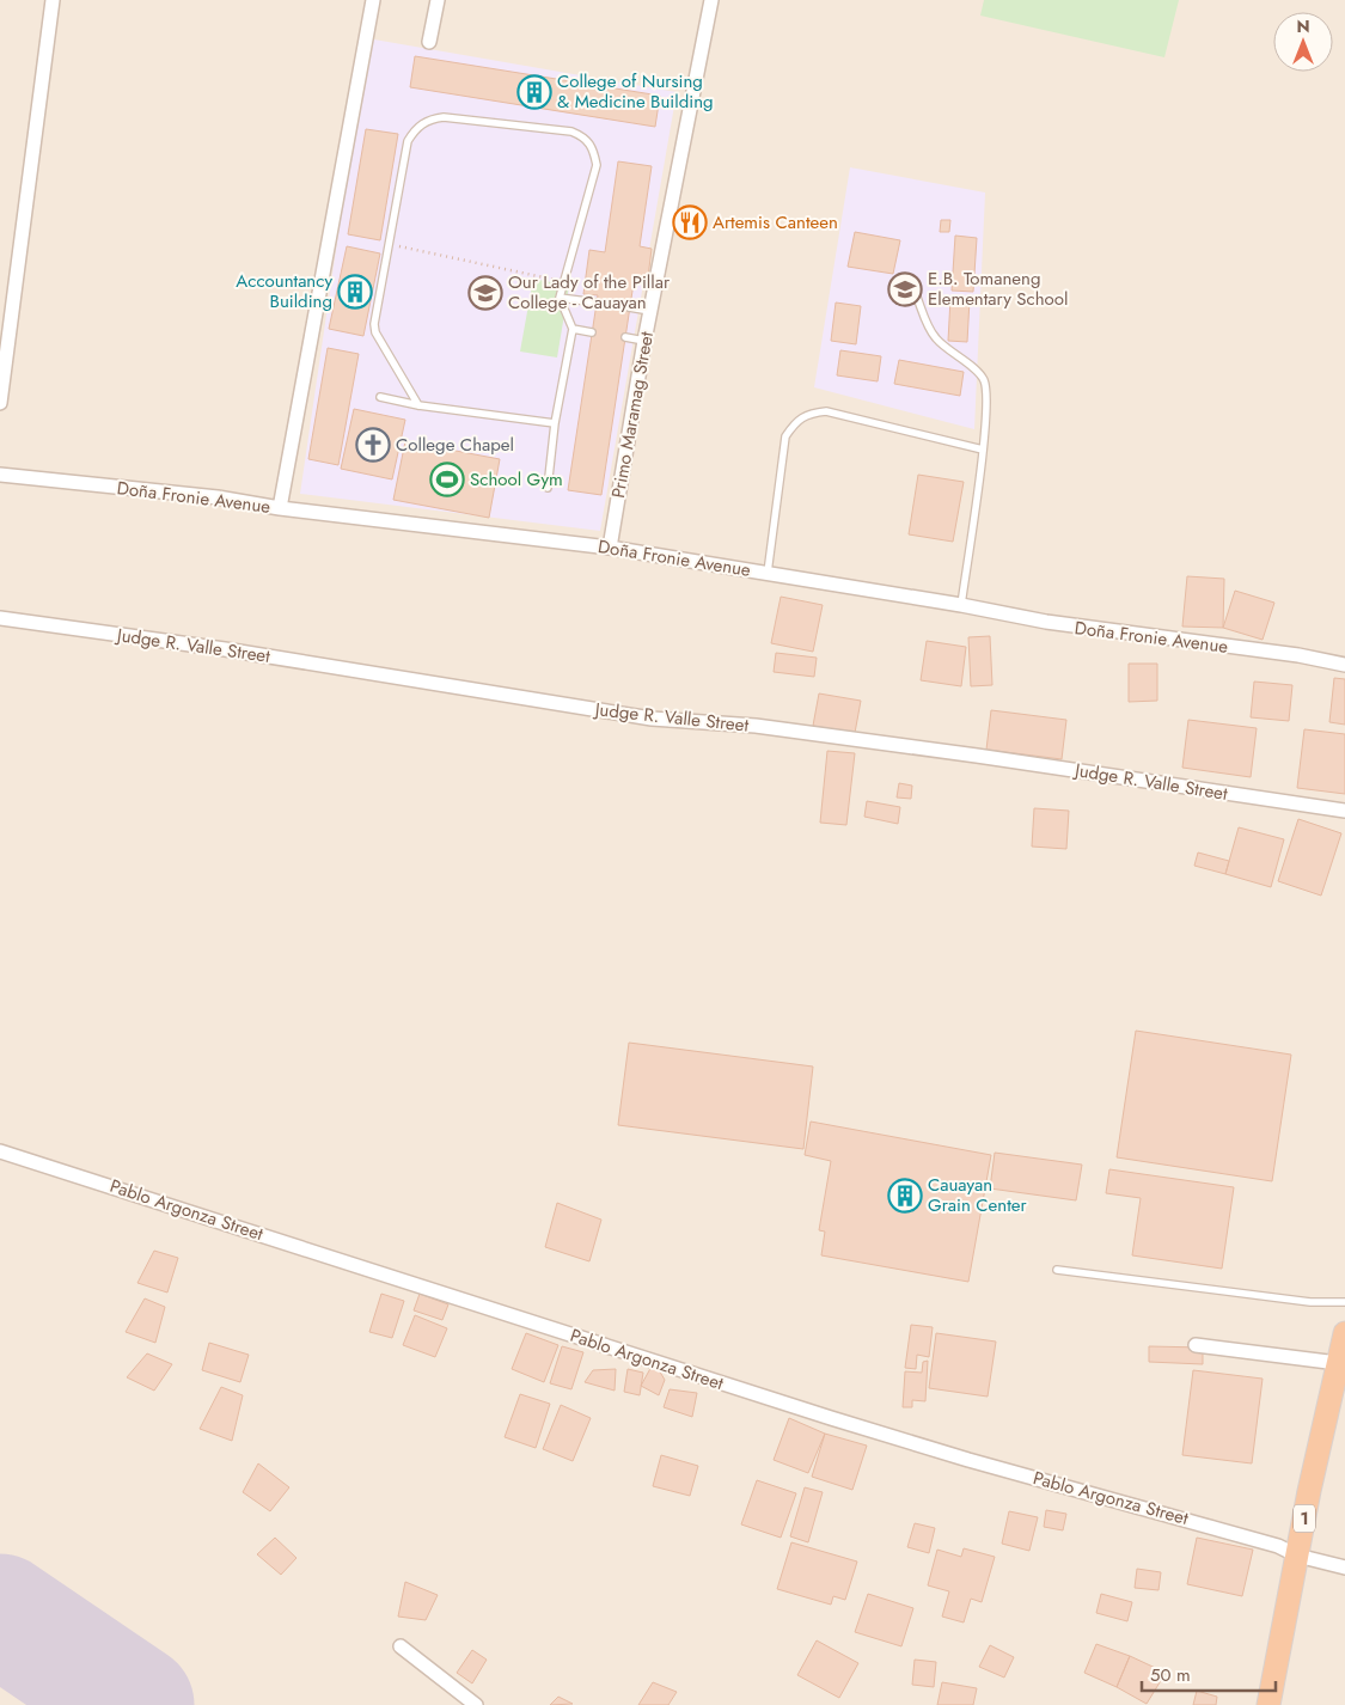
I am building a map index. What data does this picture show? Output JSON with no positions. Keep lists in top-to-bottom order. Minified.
{"streets":{"highway":["1"],"street":["Primo Maramag Street","Doña Fronie Avenue","Judge R. Valle Street","Pablo Argonza Street"]},"crossings":[["Primo Maramag Street","Doña Fronie Avenue"],["Pablo Argonza Street","1"]],"places":{"building":["College of Nursing & Medicine Building","Accountancy Building","Cauayan Grain Center"],"restaurant":["Artemis Canteen"],"school or university":["E.B. Tomaneng Elementary School","Our Lady of the Pillar College - Cauayan"],"church":["College Chapel"],"sports":["School Gym"]},"scale_bar":"50 m","north":"top"}
